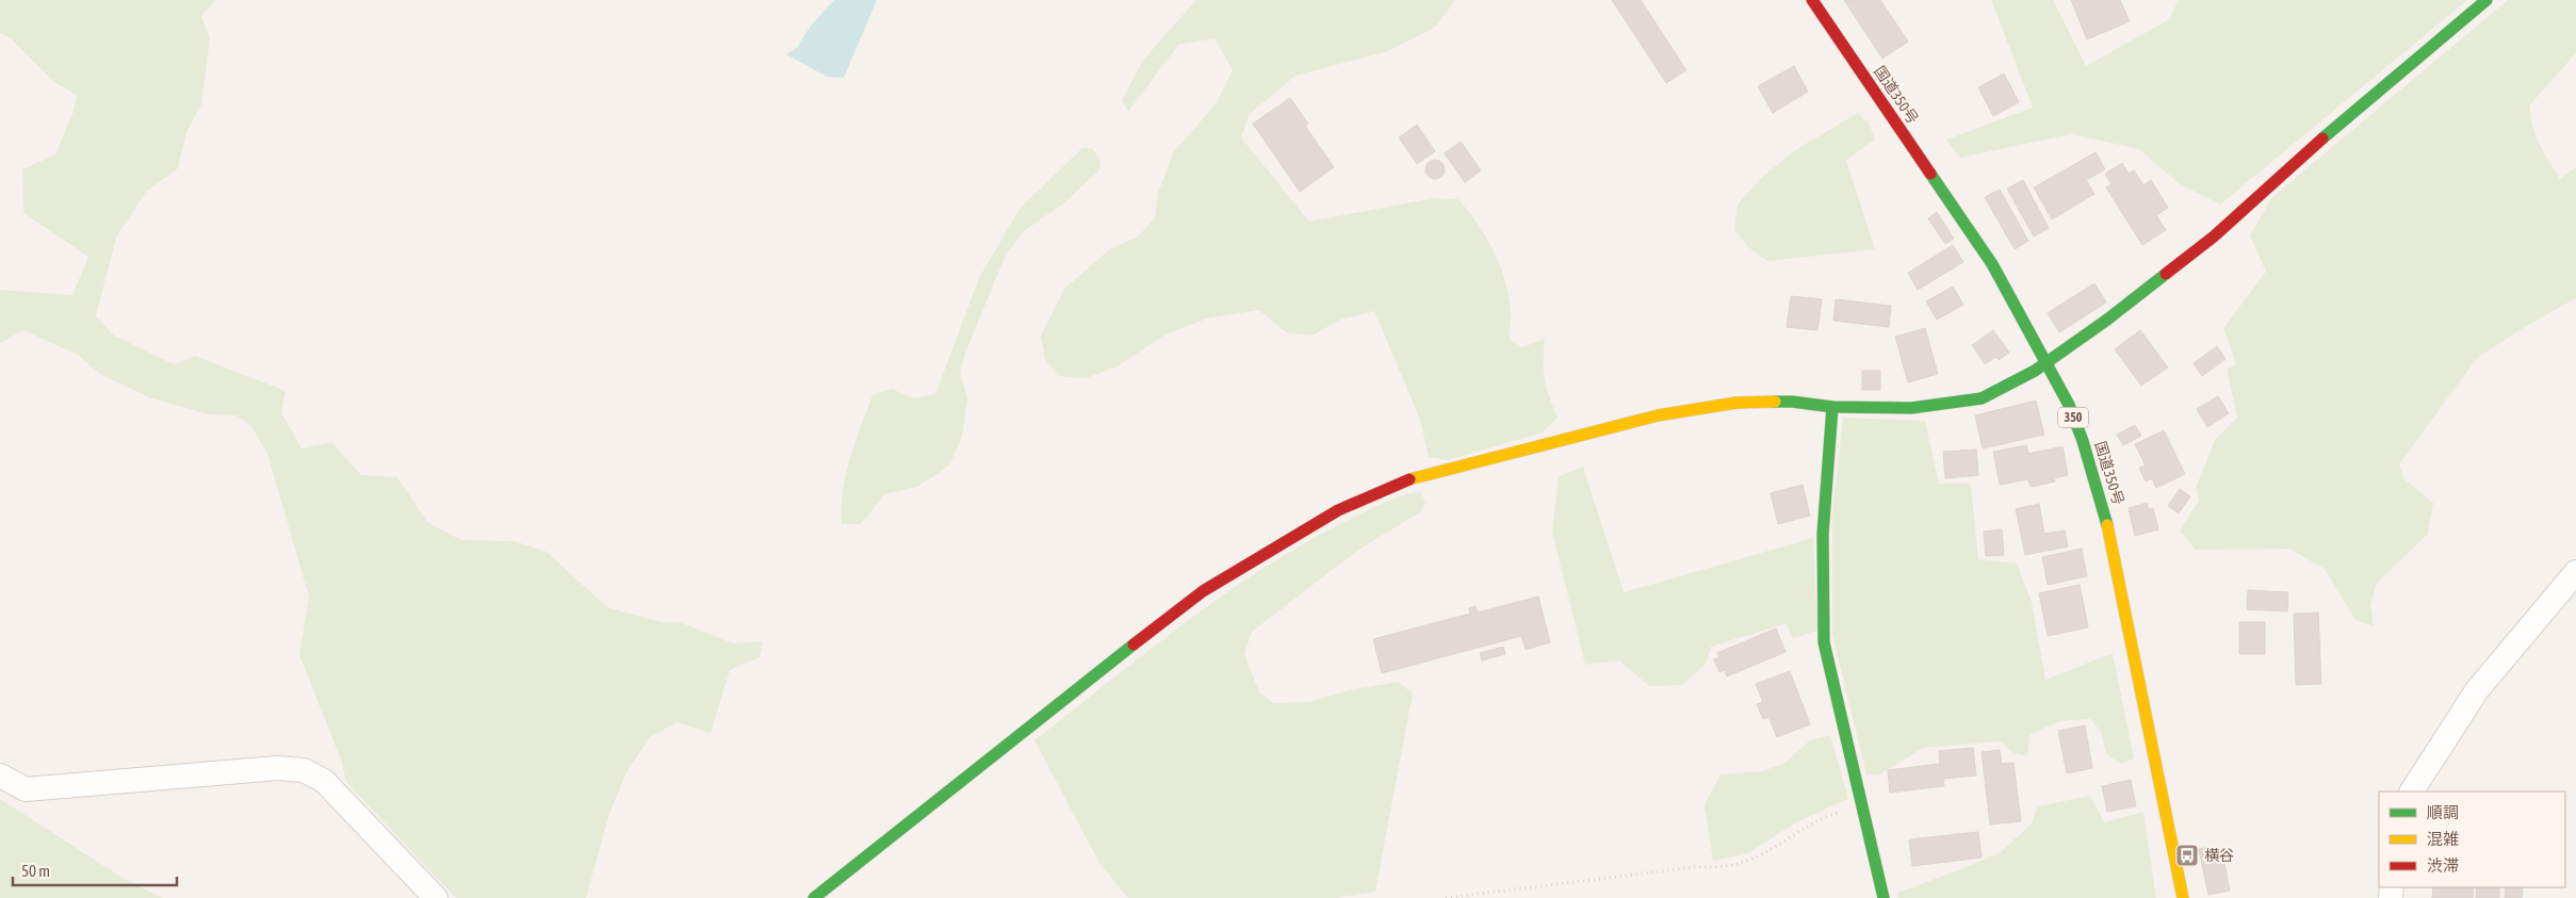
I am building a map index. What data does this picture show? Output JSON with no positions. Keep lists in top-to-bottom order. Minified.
{"streets":{"main road":["国道350号","350"]},"places":{"bus stop":["横谷"]},"legend":["順調","混雑","渋滞"],"scale_bar":"50 m"}
